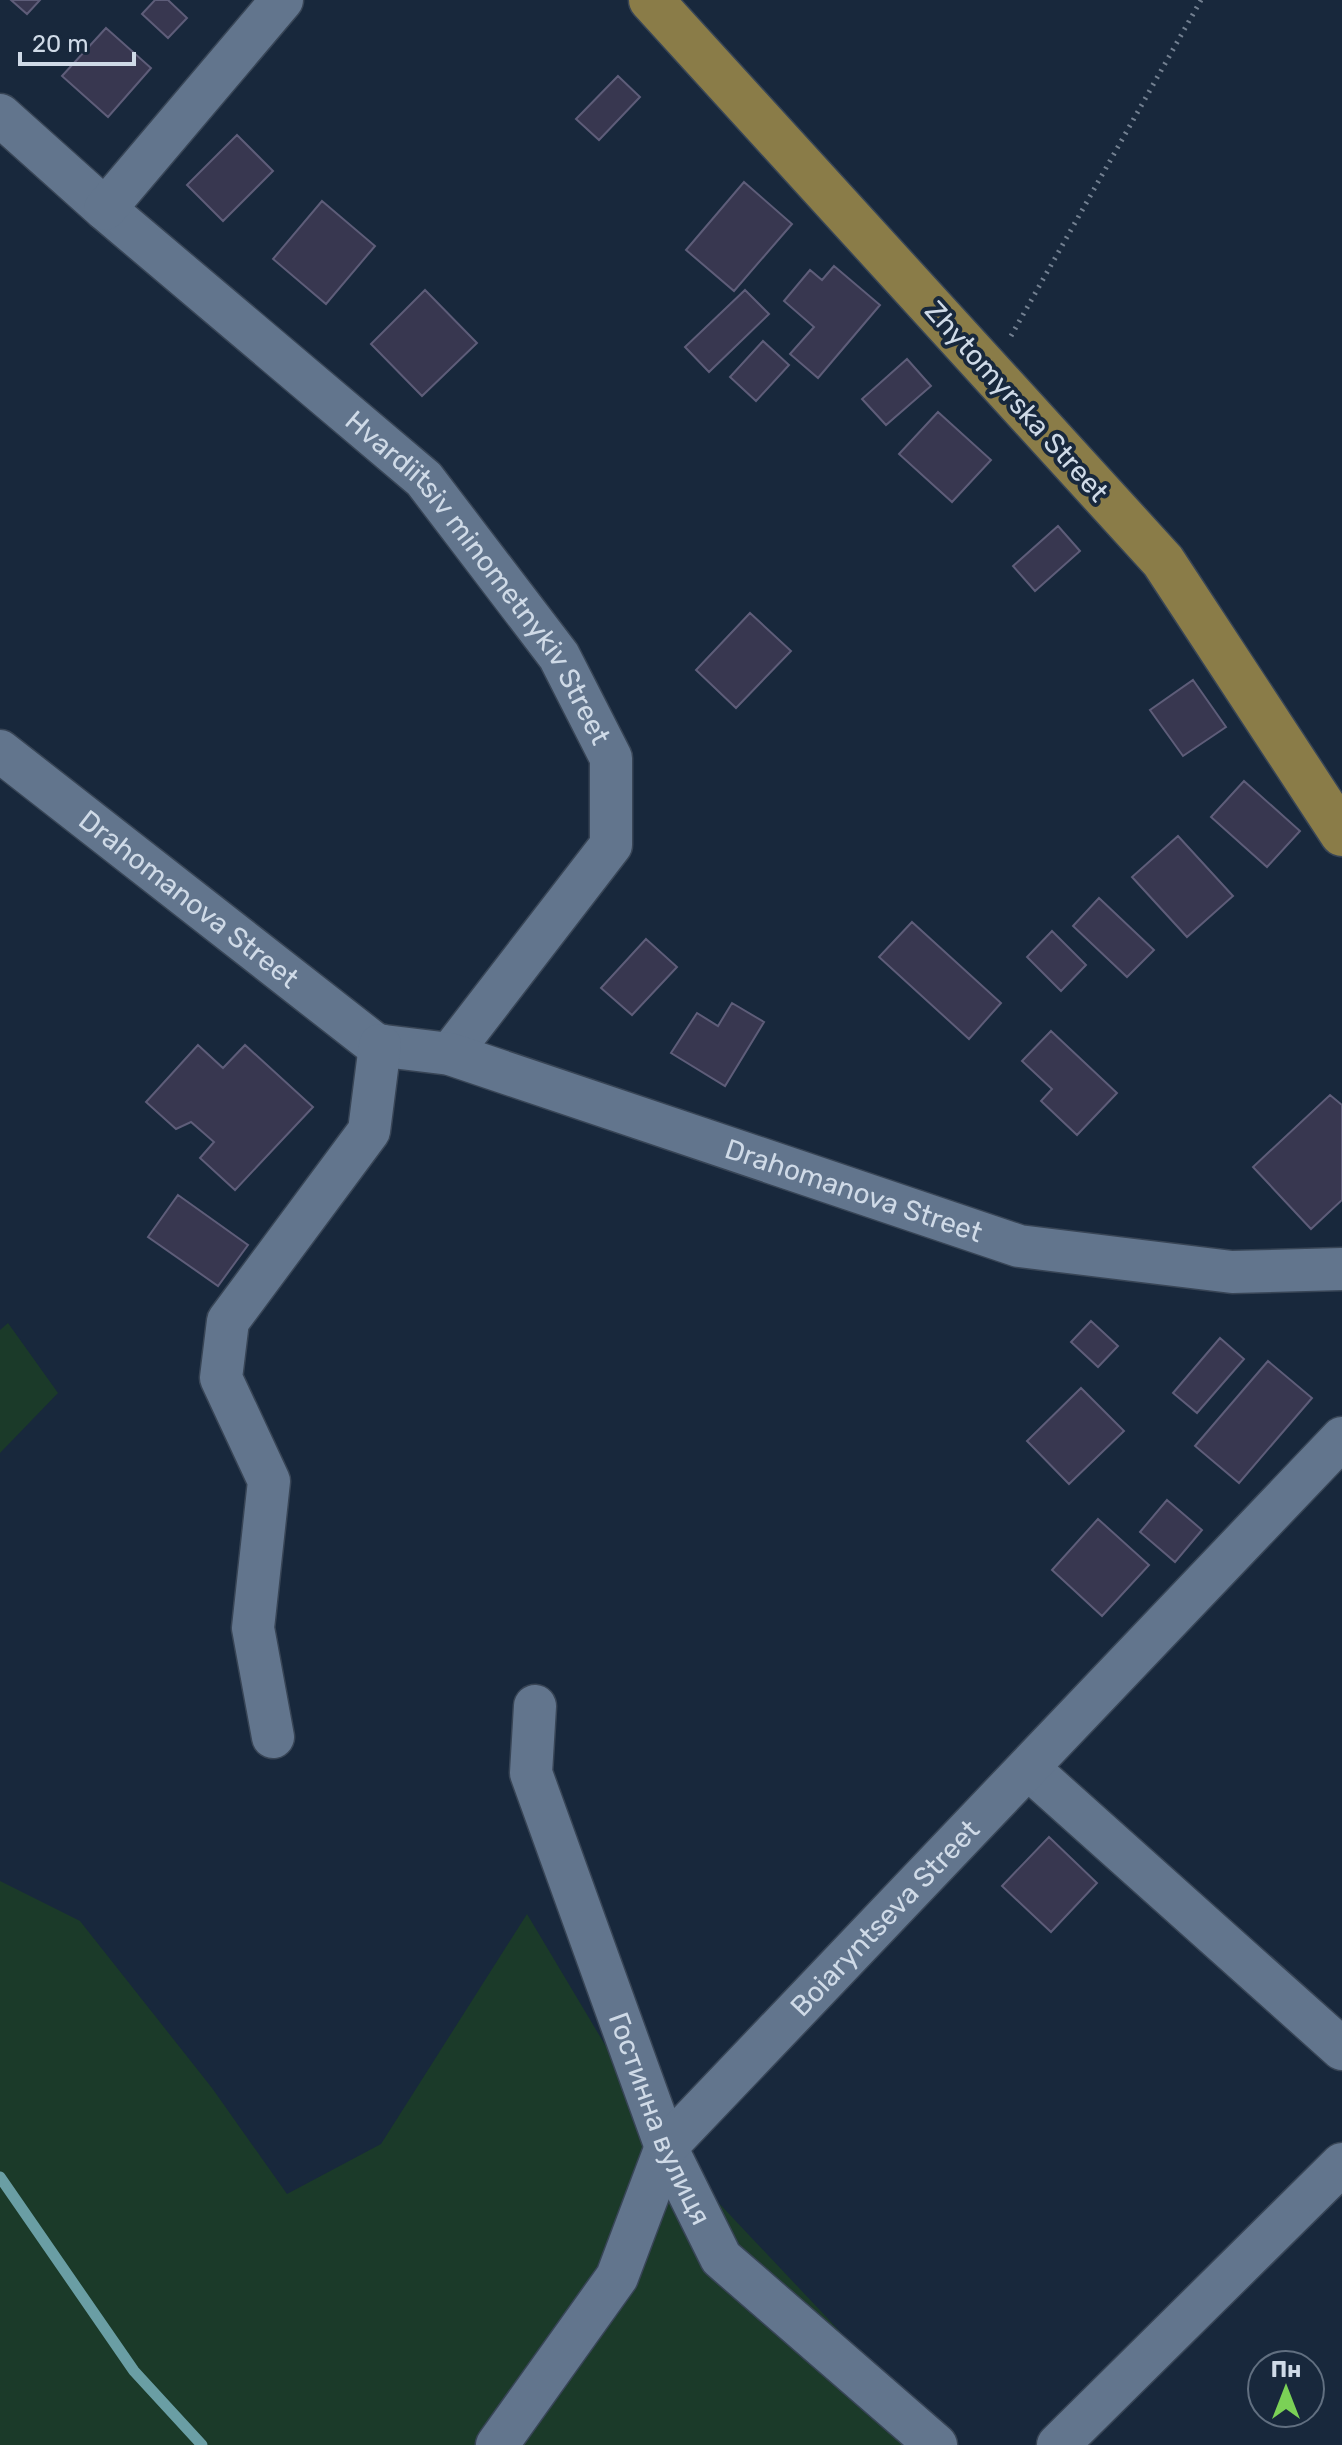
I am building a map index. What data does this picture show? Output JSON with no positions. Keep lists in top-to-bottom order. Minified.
{"streets":{"main road":["Zhytomyrska Street"],"street":["Hvardiitsiv minometnykiv Street","Drahomanova Street","Boiaryntseva Street","Гостинна вулиця"]},"crossings":[["Hvardiitsiv minometnykiv Street","Drahomanova Street"],["Boiaryntseva Street","Гостинна вулиця"]],"scale_bar":"20 m","north":"top"}
